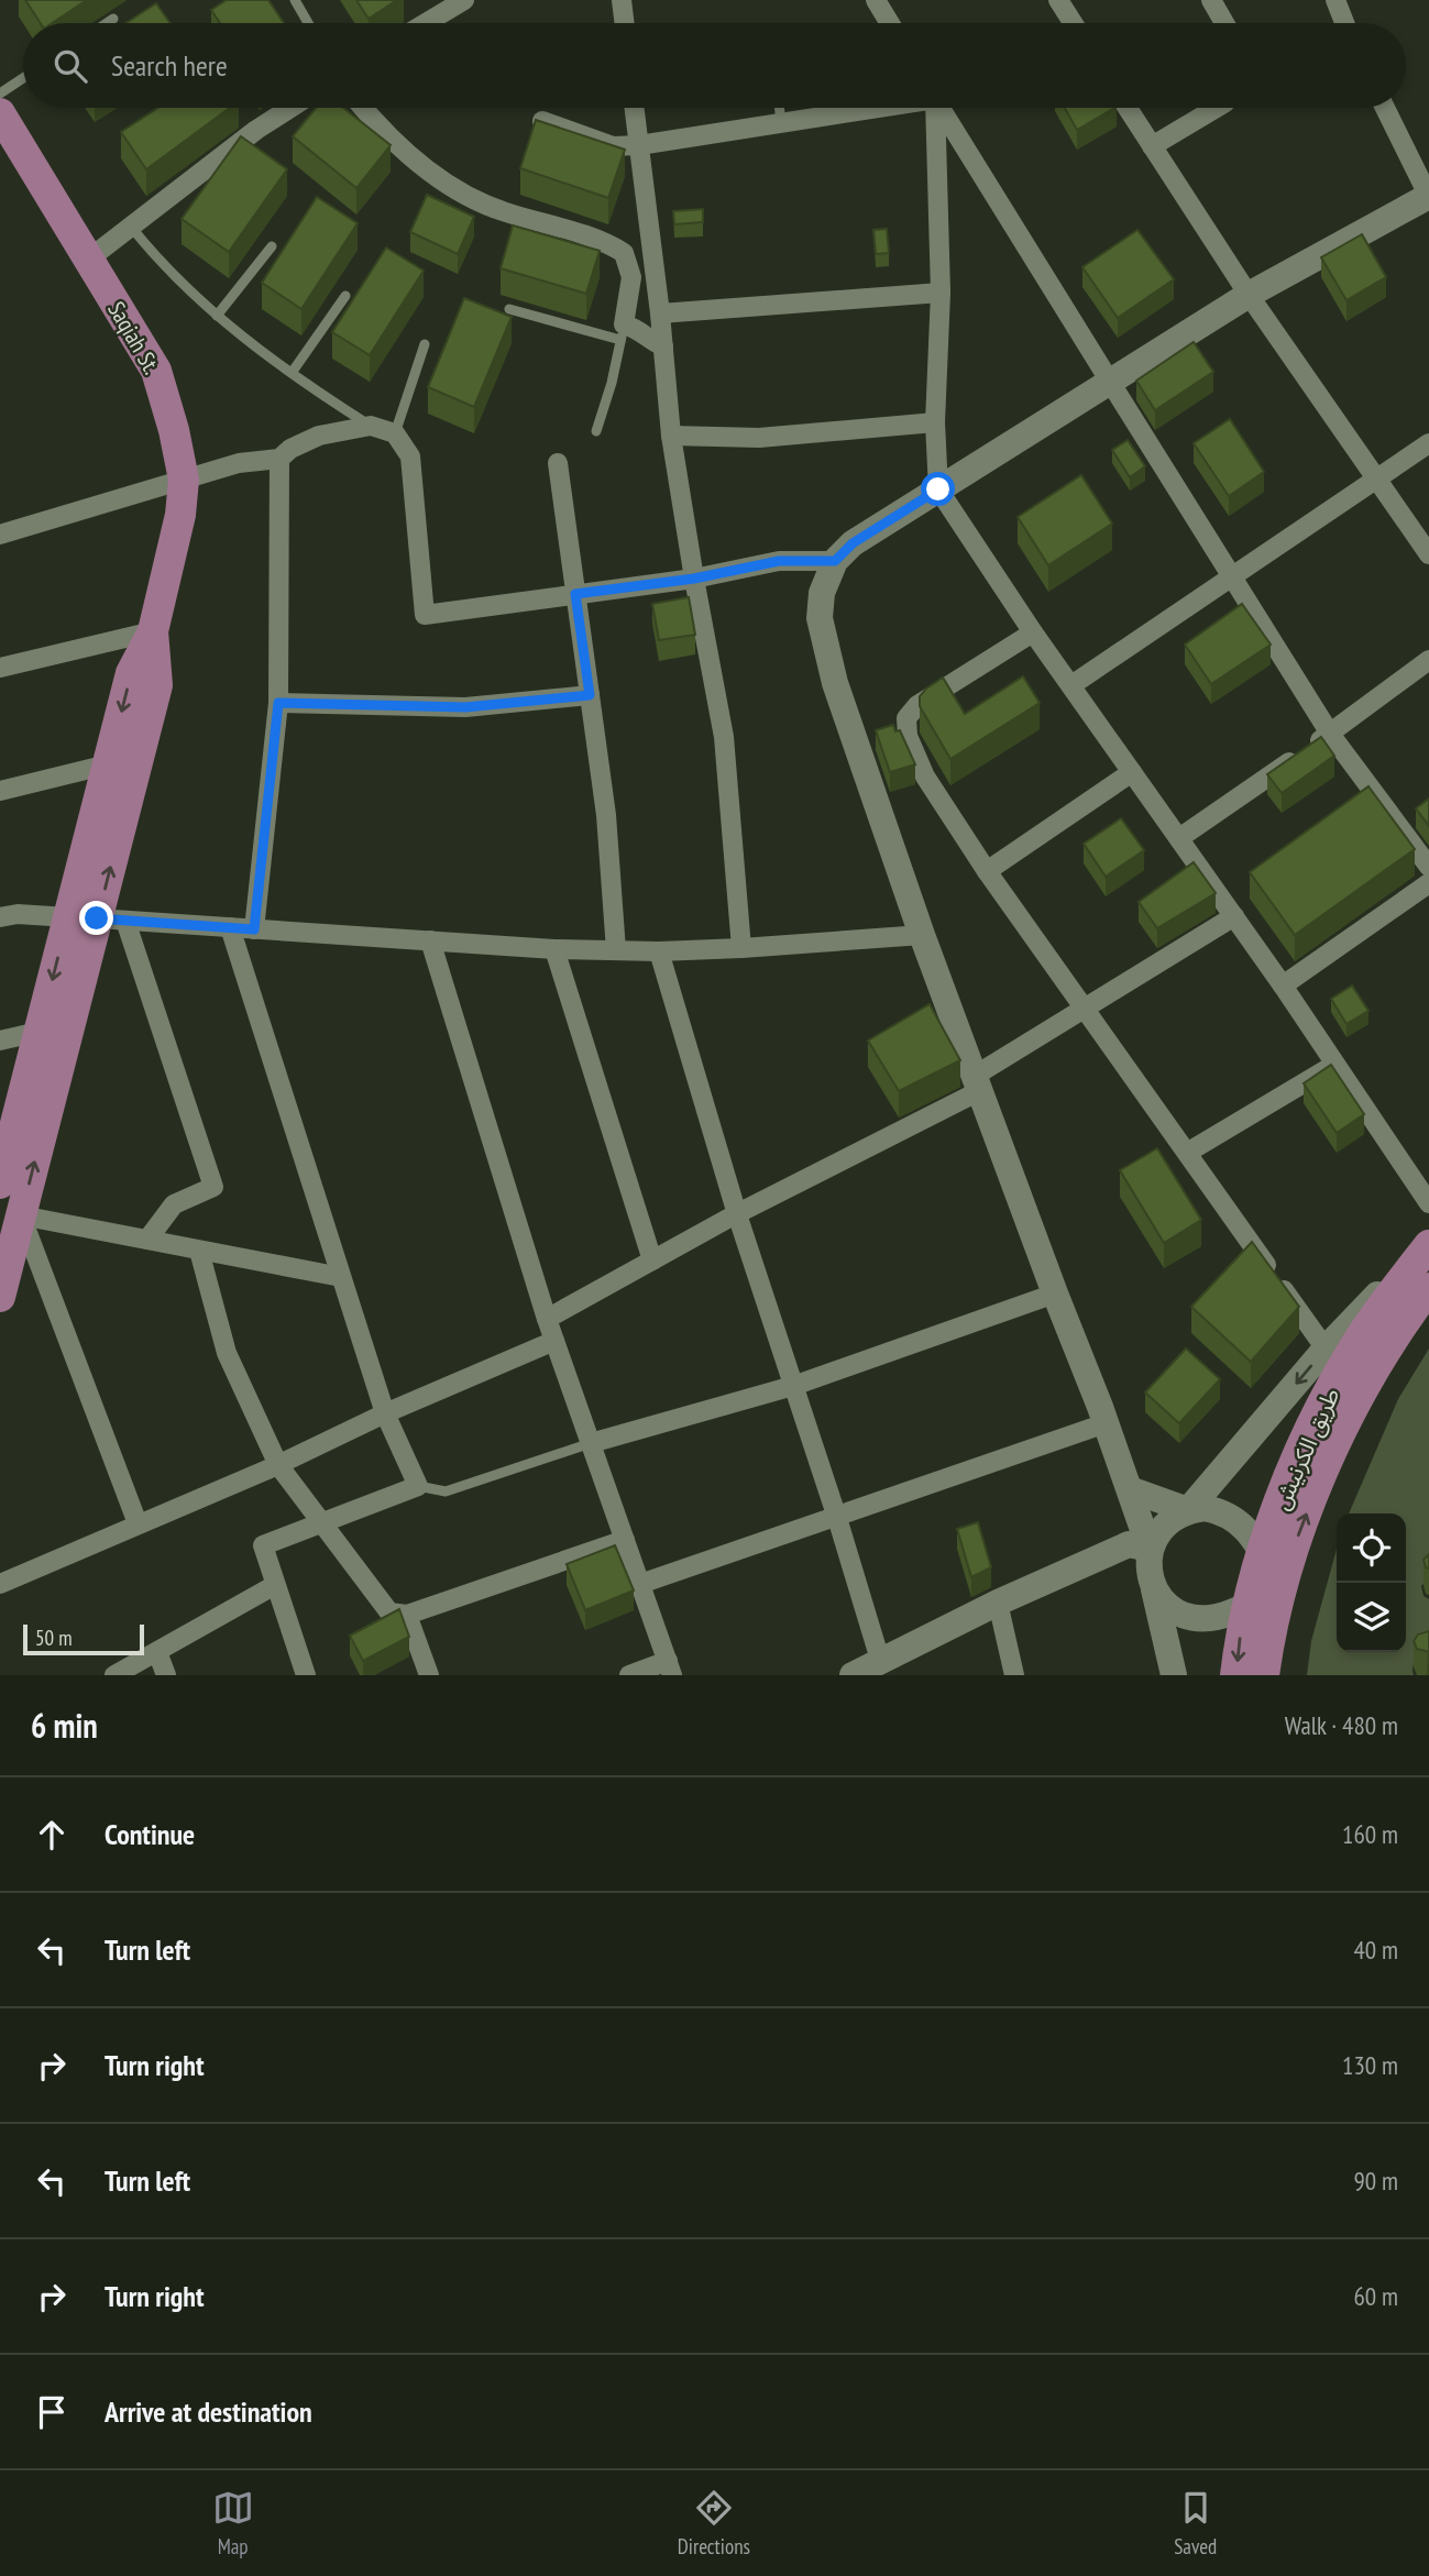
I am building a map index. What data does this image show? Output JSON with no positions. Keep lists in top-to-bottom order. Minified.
{"streets":{"main road":["Saqiah St.","طريق الكرنيش"]},"scale_bar":"50 m","page":{"search":"Search here","scale":"50 m","heading":["6 min","Walk · 480 m"],"list":[["Continue","160 m"],["Turn left","40 m"],["Turn right","130 m"],["Turn left","90 m"],["Turn right","60 m"],"Arrive at destination"],"nav":["Map","Directions","Saved"]}}
